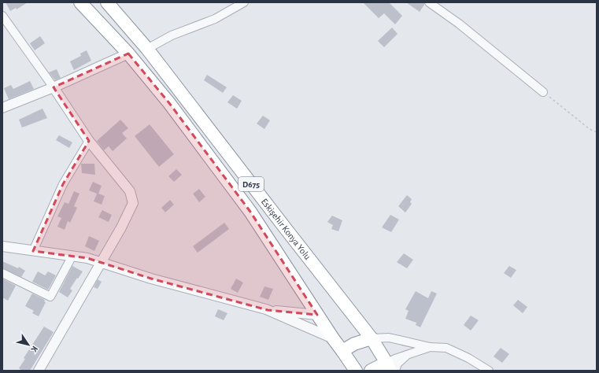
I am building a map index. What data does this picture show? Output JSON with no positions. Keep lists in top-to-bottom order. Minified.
{"streets":{"highway":["D675","Eskişehir Konya Yolu"]},"north":"bottom right"}
